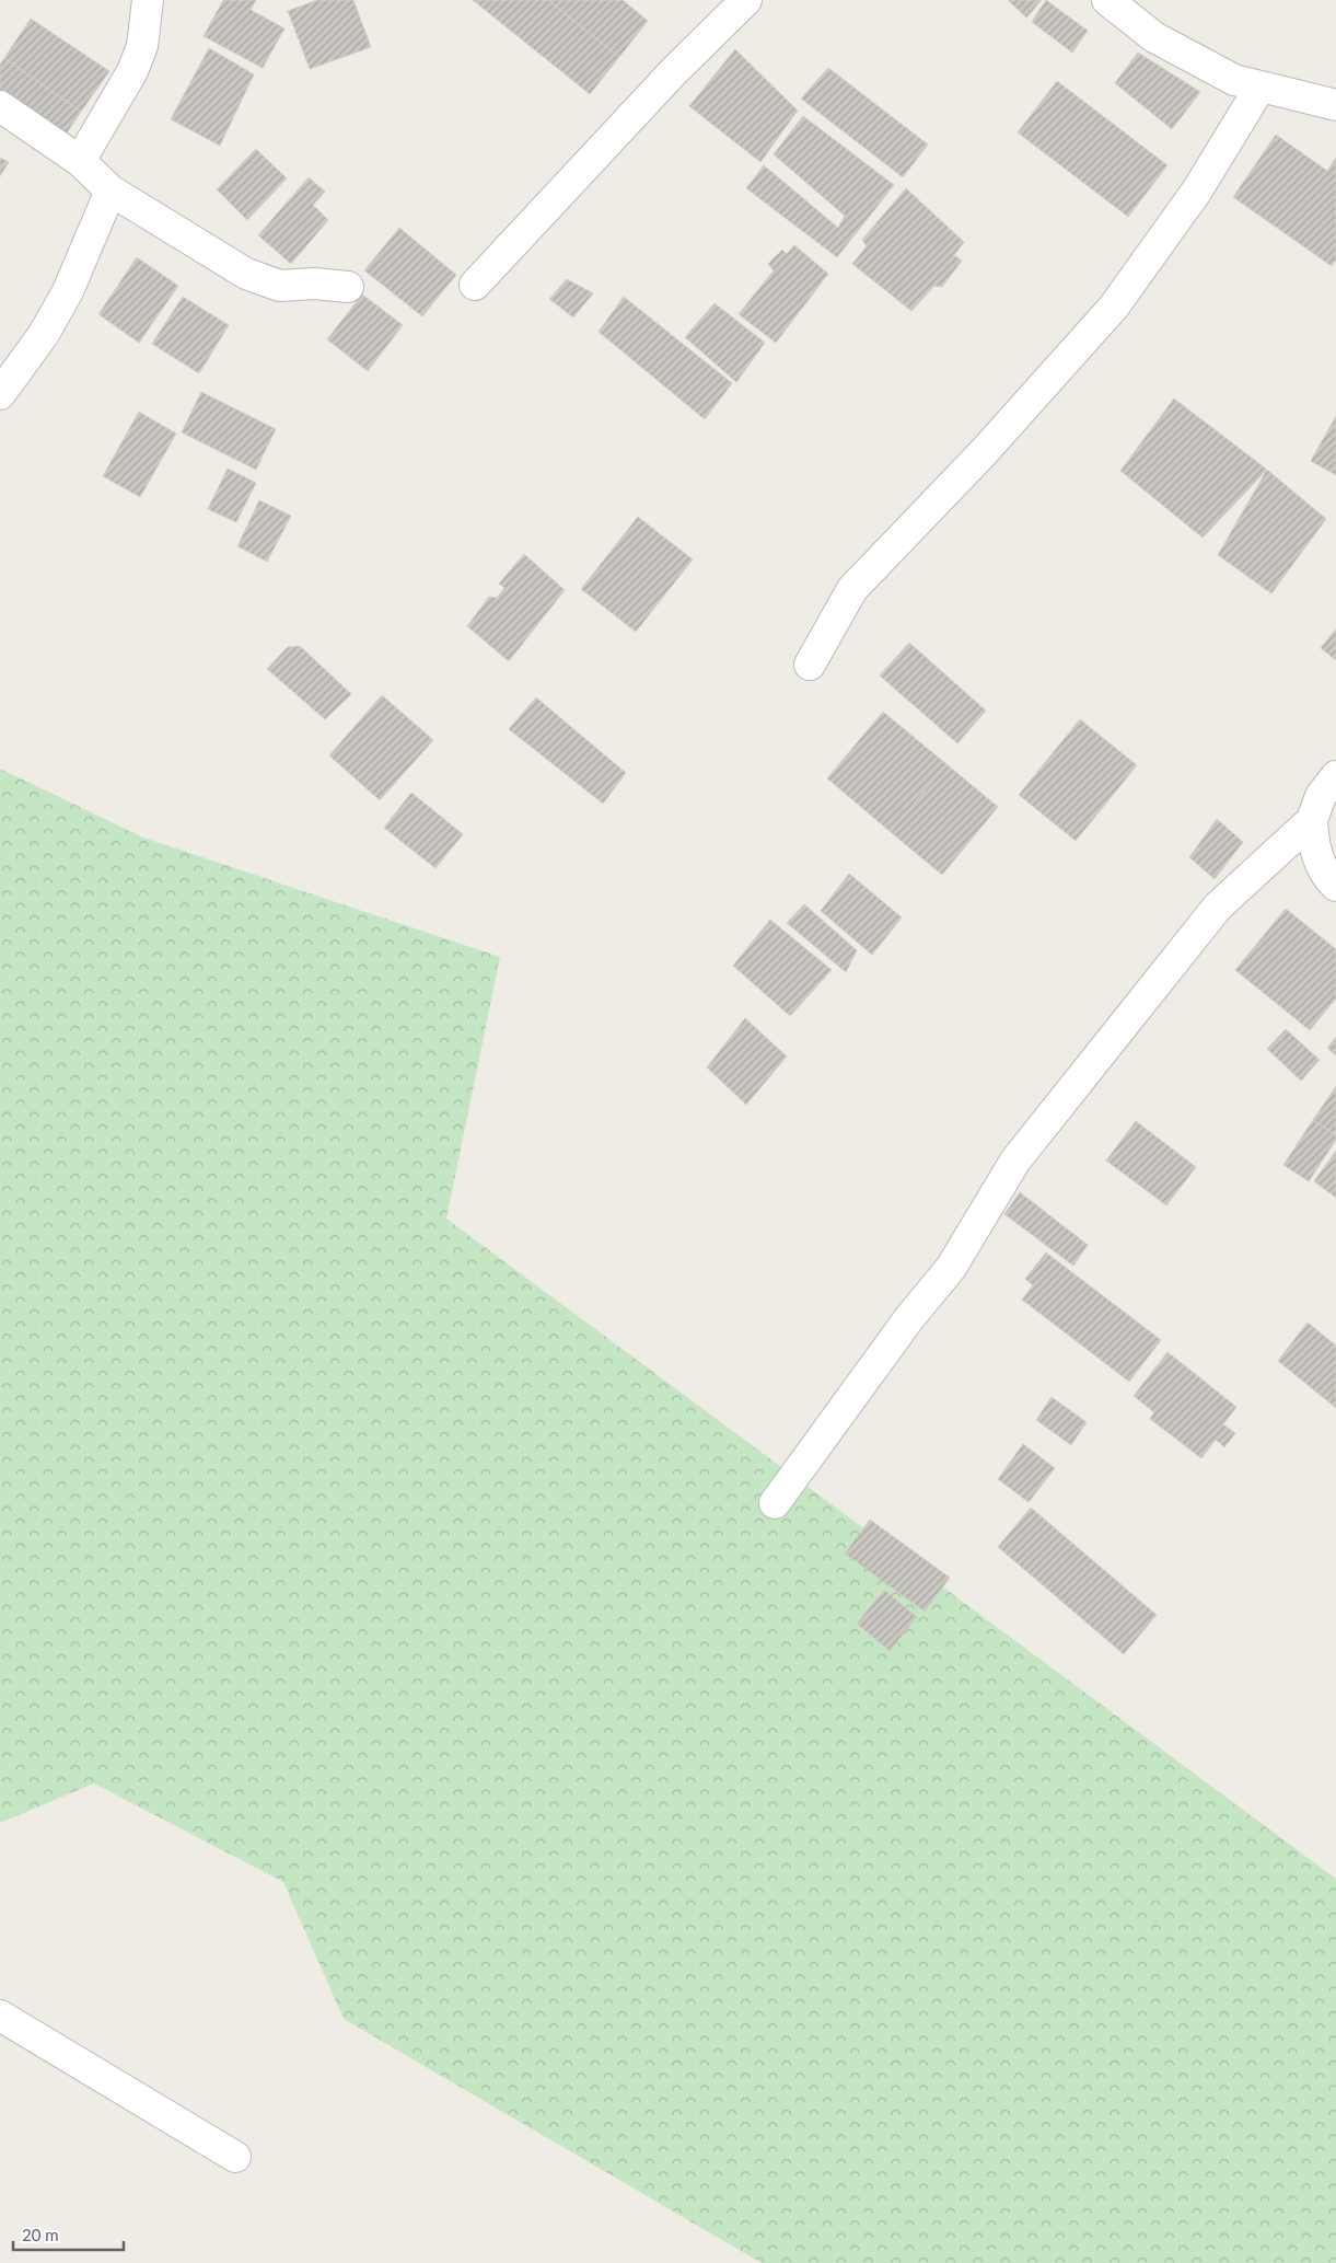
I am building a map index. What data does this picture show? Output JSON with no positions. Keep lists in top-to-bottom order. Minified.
{"scale_bar":"20 m"}
